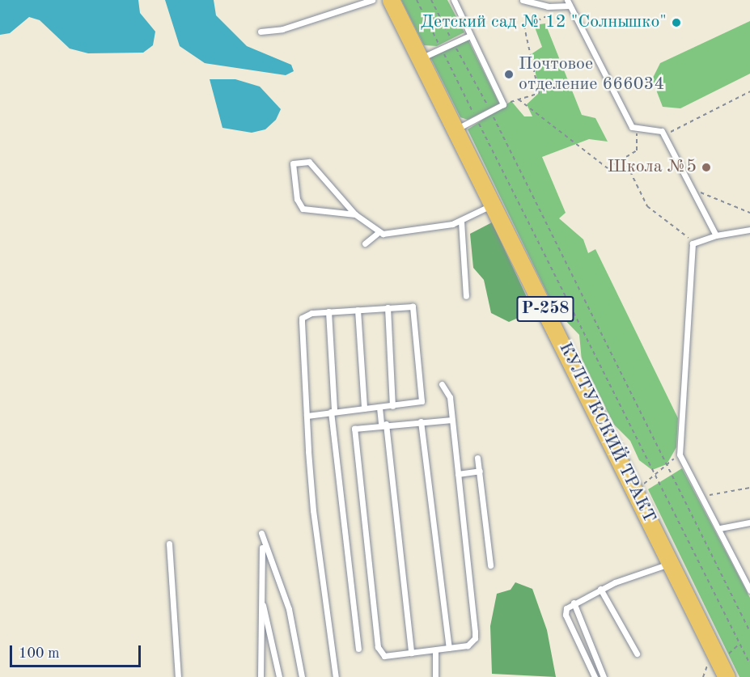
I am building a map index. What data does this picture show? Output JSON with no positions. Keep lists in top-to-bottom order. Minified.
{"streets":{"main road":["Р-258","КУЛТУКСКИЙ ТРАКТ"]},"crossings":[["Р-258","КУЛТУКСКИЙ ТРАКТ"]],"places":["Детский сад № 12 \"Солнышко\"","Почтовое отделение 666034","Школа №5"],"scale_bar":"100 m"}
